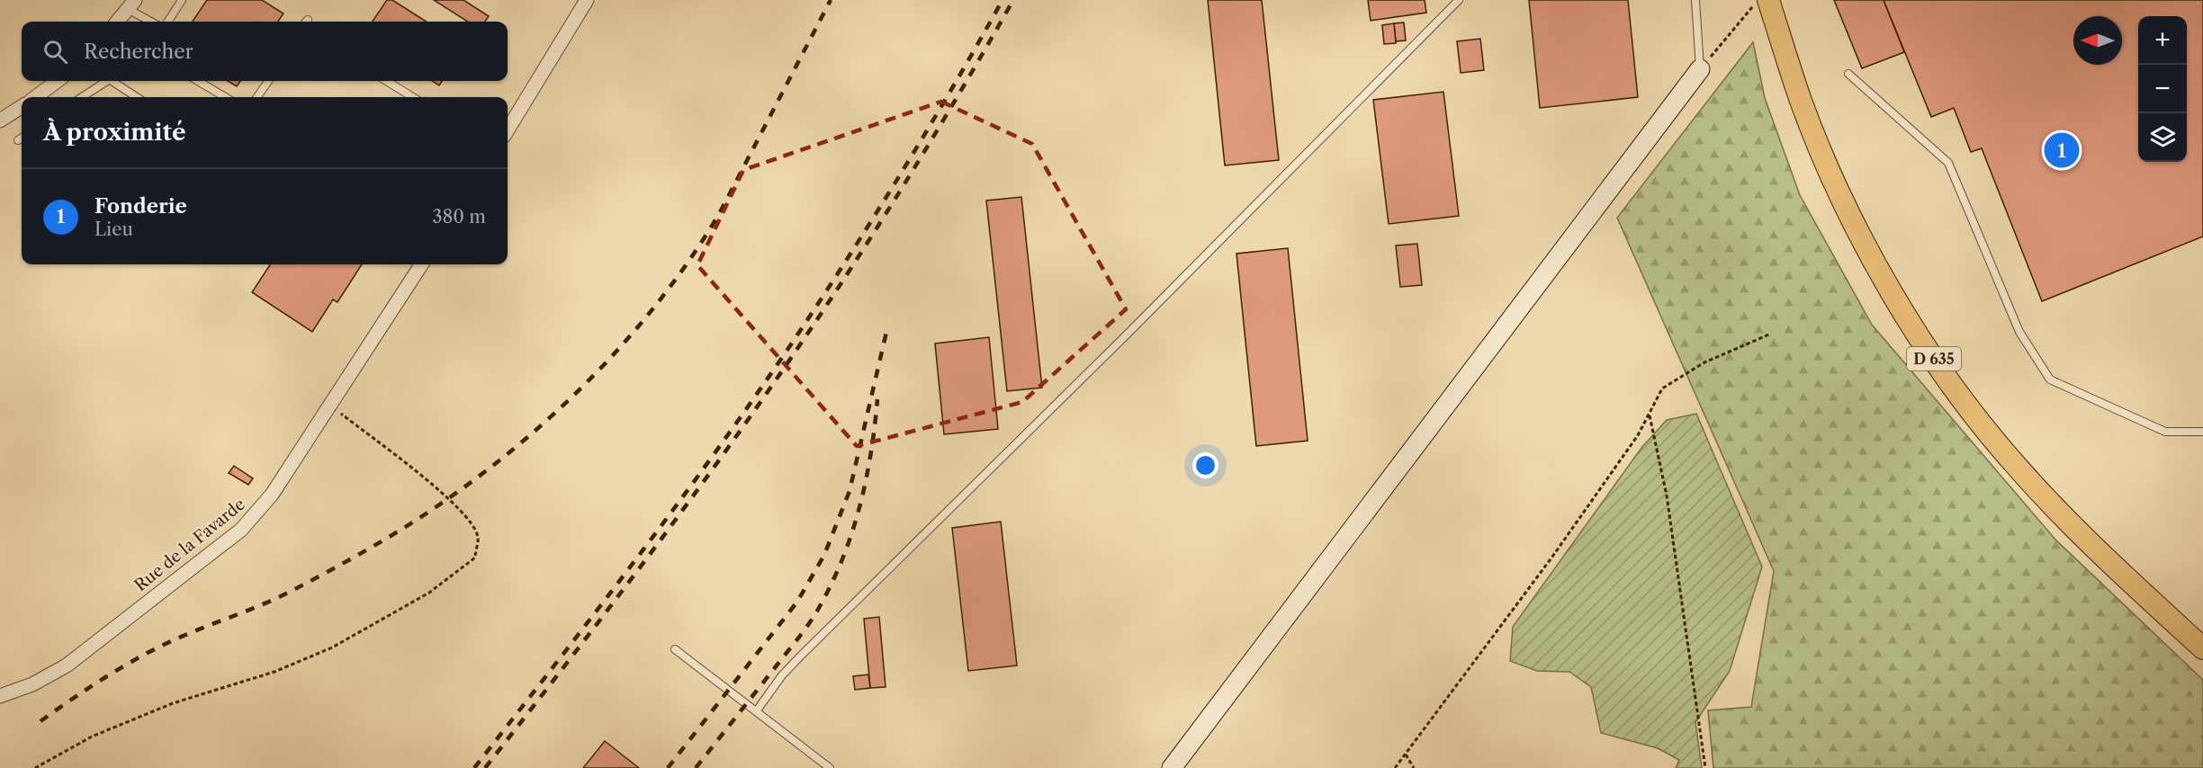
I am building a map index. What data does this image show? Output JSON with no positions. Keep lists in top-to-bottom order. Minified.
{"streets":{"main road":["D 635"],"street":["Rue de la Favarde"]},"north":"left","page":{"map_buttons":["+","−"],"search":"Rechercher","heading":"À proximité","pins":"1","list":[{"mark":"1","name":"Fonderie","note":"Lieu","value":"380 m"}]}}
